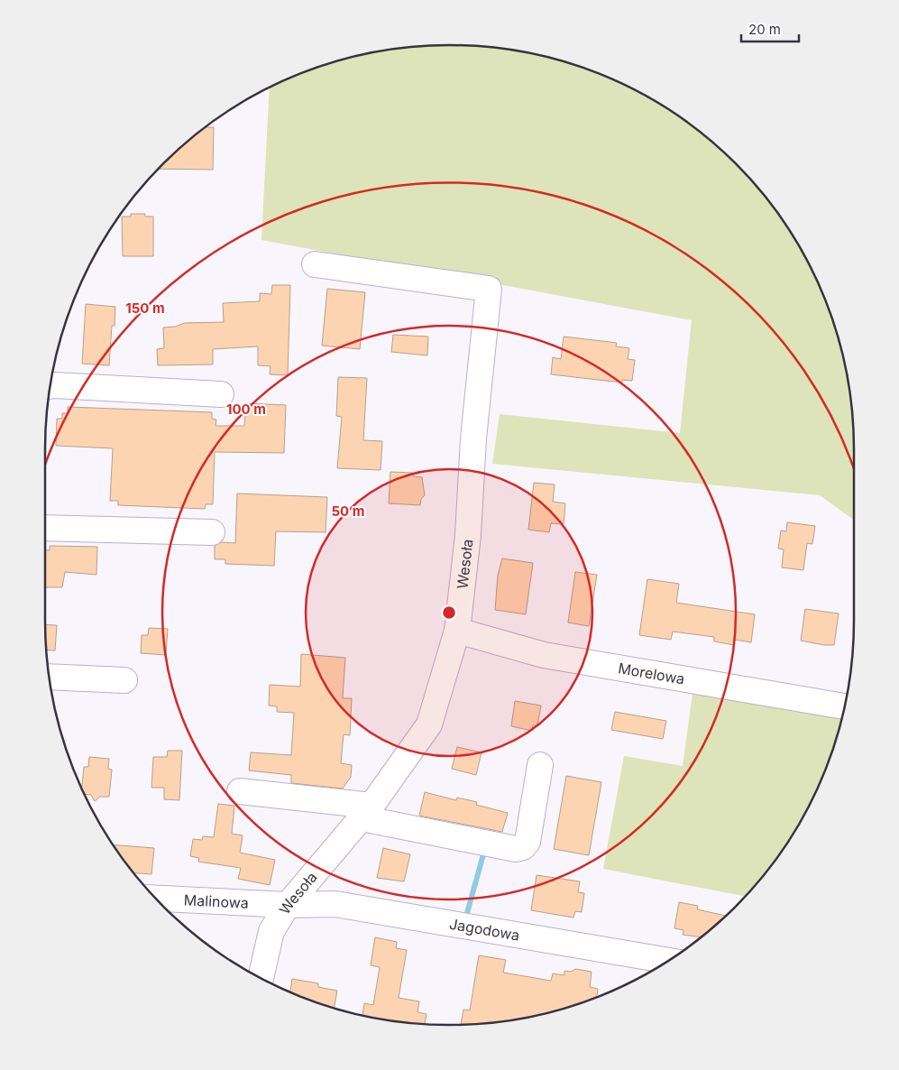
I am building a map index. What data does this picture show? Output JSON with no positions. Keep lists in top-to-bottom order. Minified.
{"streets":{"street":["Wesoła","Morelowa","Malinowa","Jagodowa"]},"crossings":[["Wesoła","Morelowa"],["Wesoła","Malinowa"],["Wesoła","Jagodowa"],["Malinowa","Jagodowa"]],"scale_bar":"20 m","rings":["150 m","100 m","50 m"]}
